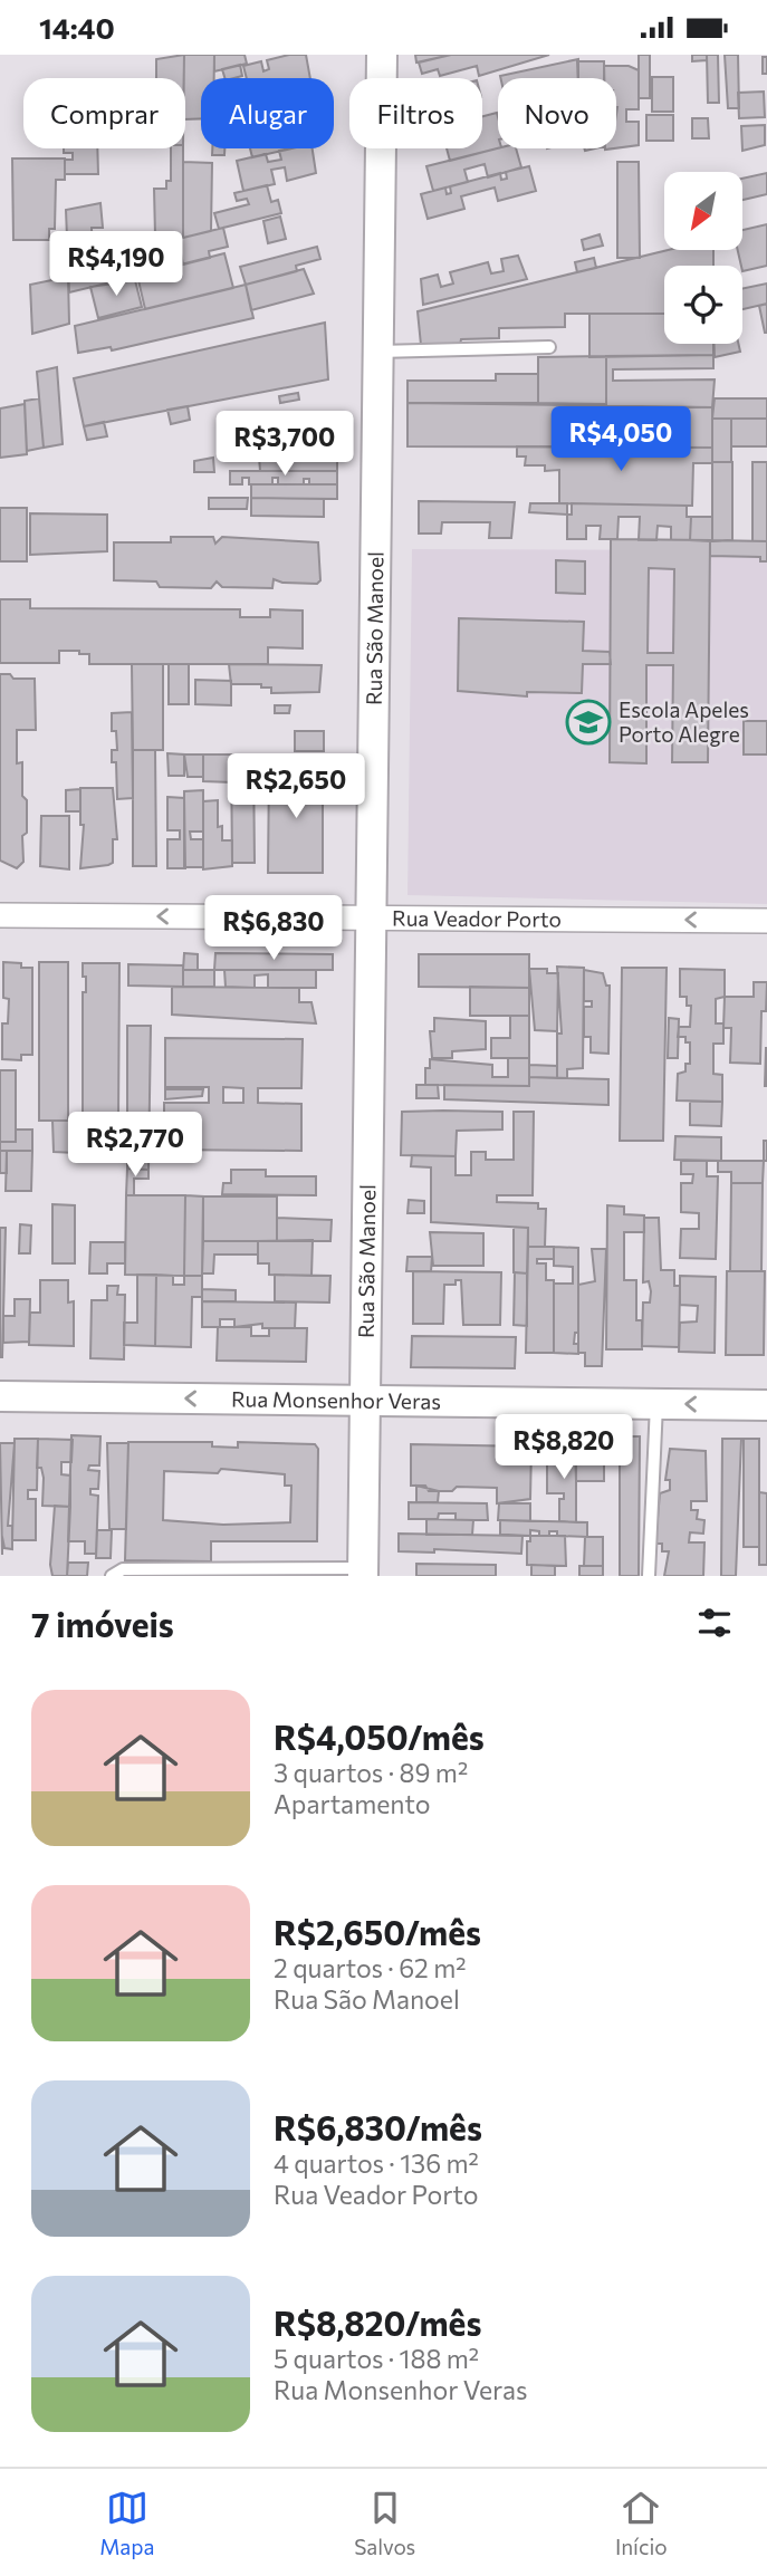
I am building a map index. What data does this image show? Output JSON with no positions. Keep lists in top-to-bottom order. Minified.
{"streets":{"street":["Rua São Manoel","Rua Veador Porto","Rua Monsenhor Veras"]},"crossings":[["Rua São Manoel","Rua Veador Porto"],["Rua São Manoel","Rua Monsenhor Veras"]],"one_way":["Rua Veador Porto","Rua Monsenhor Veras"],"places":{"school or university":["Escola Apeles Porto Alegre"]},"north":"bottom left","page":{"status":"14:40","chip":["Comprar","Alugar","Filtros","Novo"],"price":["R$4,190","R$4,050","R$3,700","R$2,650","R$6,830","R$2,770","R$8,820"],"heading":"7 imóveis","list":[{"name":"R$4,050/mês","note":"3 quartos · 89 m² · Apartamento"},{"name":"R$2,650/mês","note":"2 quartos · 62 m² · Rua São Manoel"},{"name":"R$6,830/mês","note":"4 quartos · 136 m² · Rua Veador Porto"},{"name":"R$8,820/mês","note":"5 quartos · 188 m² · Rua Monsenhor Veras"}],"tabs":["Mapa","Salvos","Início"]}}
